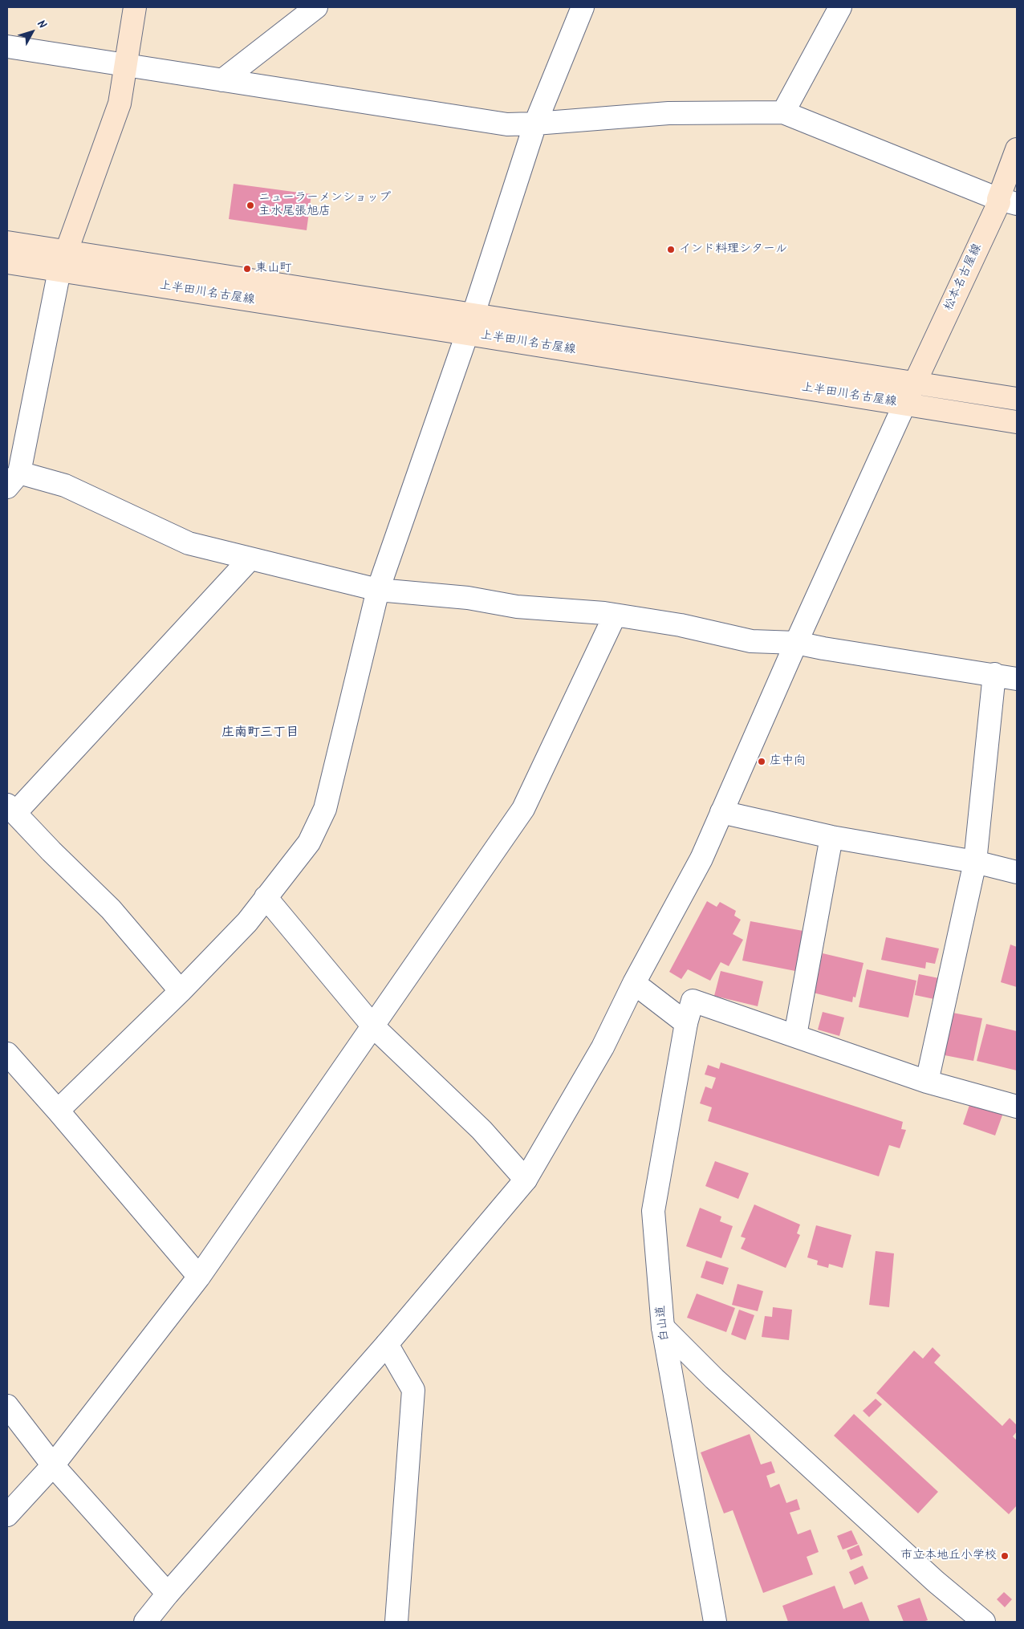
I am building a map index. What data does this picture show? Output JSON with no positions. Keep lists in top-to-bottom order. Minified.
{"streets":{"main road":["松本名古屋線","上半田川名古屋線"],"street":["白山道"]},"crossings":[["松本名古屋線","上半田川名古屋線"]],"districts":["庄南町三丁目"],"places":["ニューラーメンショップ 主水尾張旭店","インド料理シタール","東山町","庄中向","市立本地丘小学校"],"north":"top right"}
